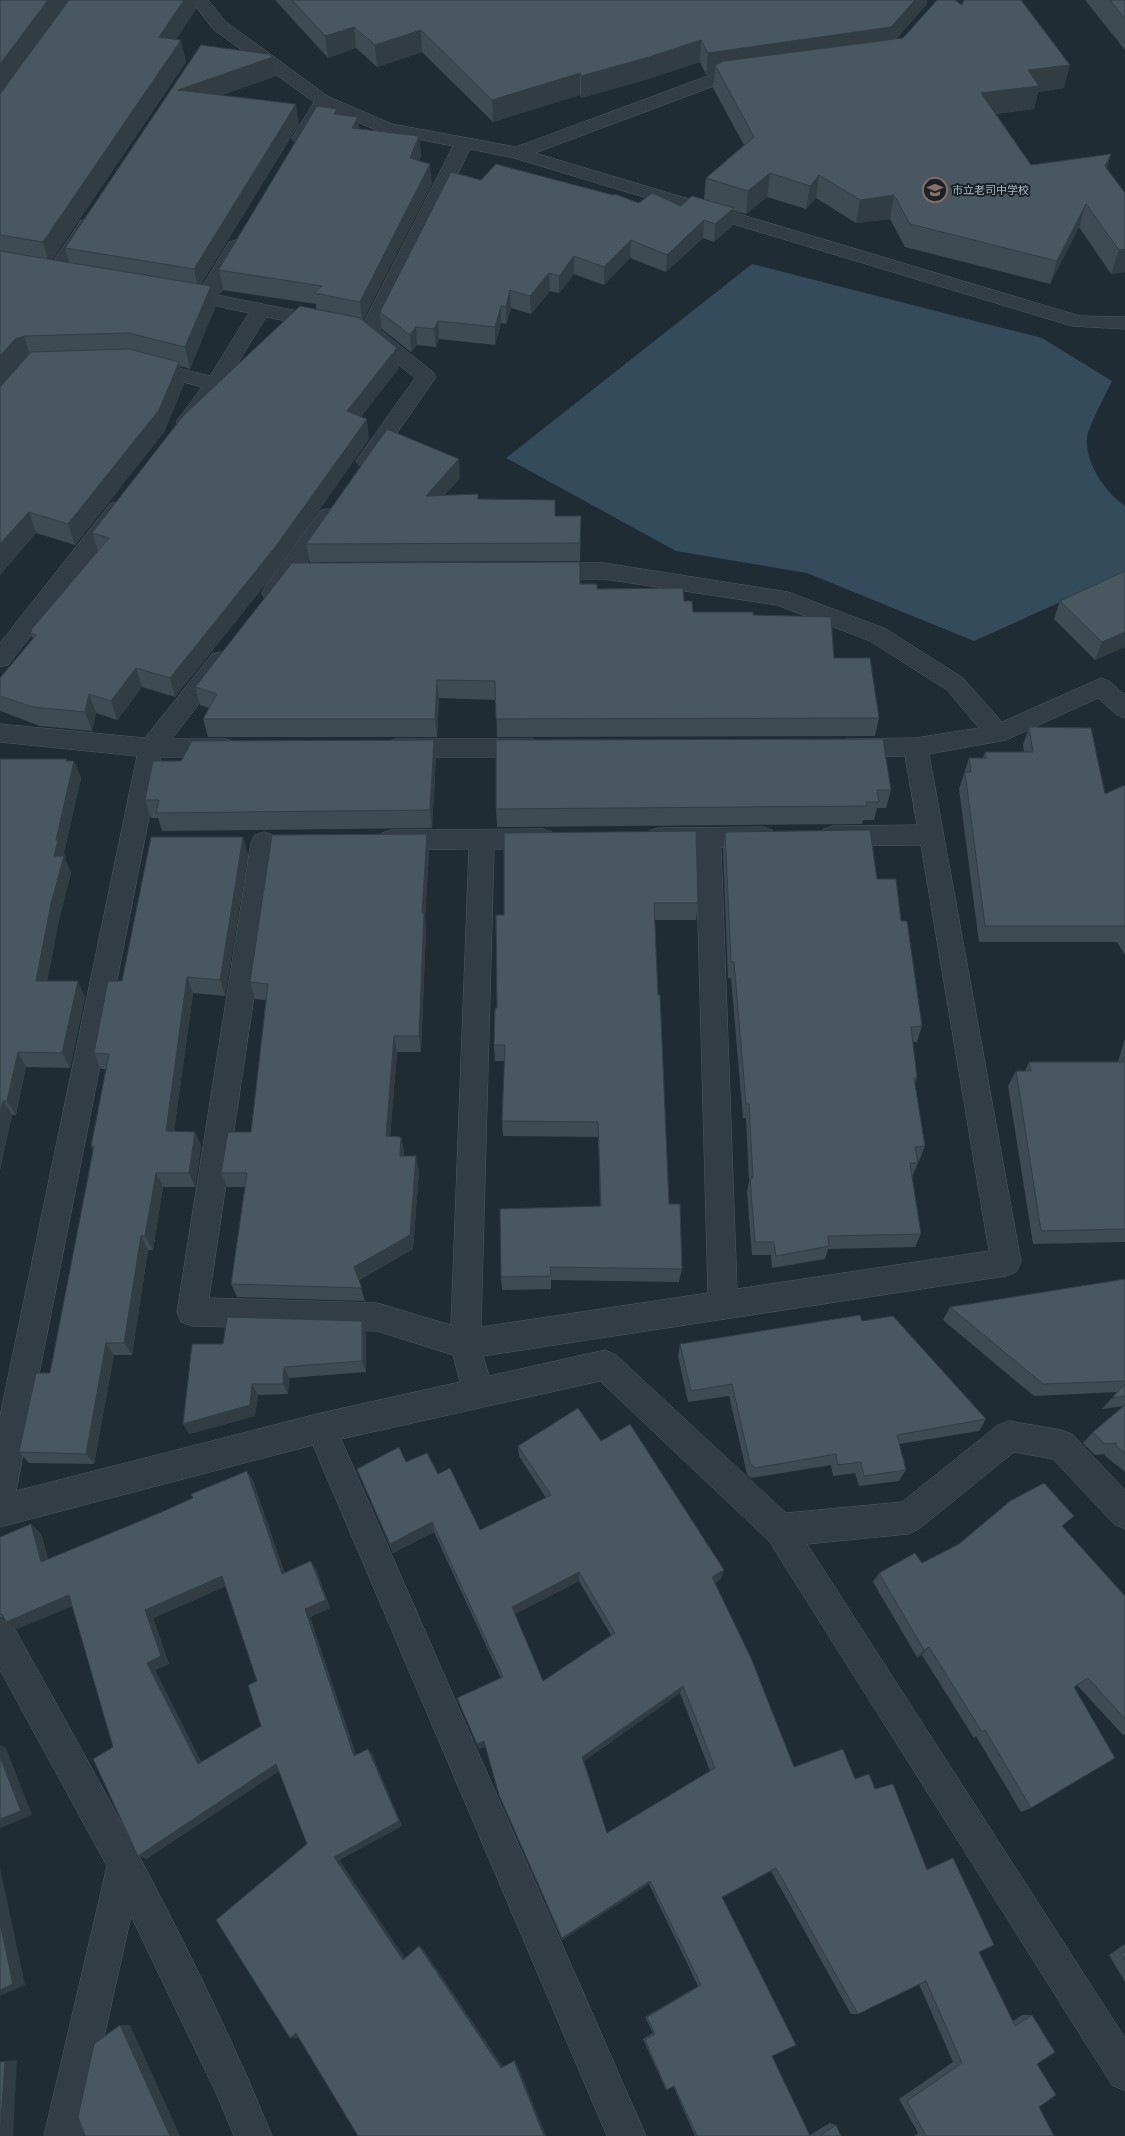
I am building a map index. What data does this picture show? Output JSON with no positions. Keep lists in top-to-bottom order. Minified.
{"places":{"school or university":["市立老司中学校"]}}
